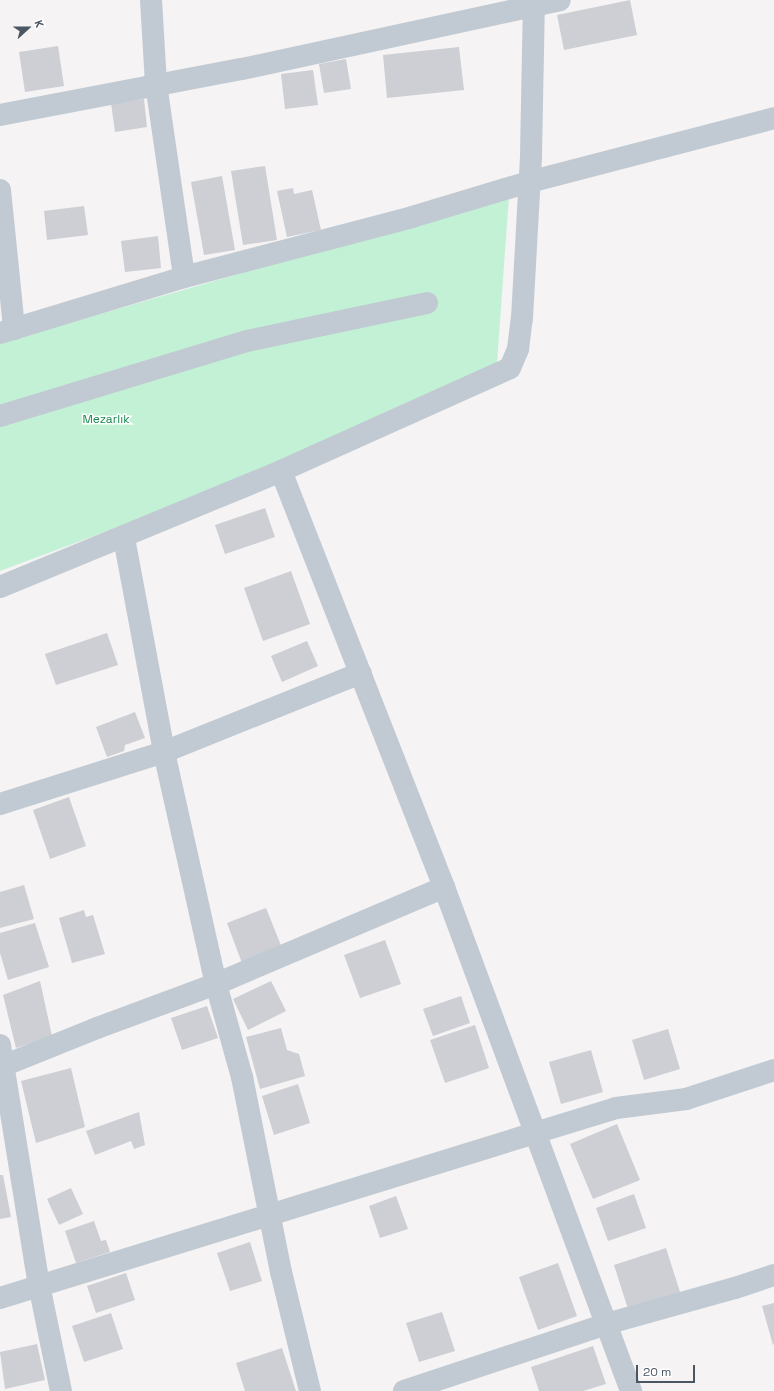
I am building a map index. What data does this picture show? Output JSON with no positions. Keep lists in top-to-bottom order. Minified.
{"parks":["Mezarlık"],"scale_bar":"20 m","north":"right"}
